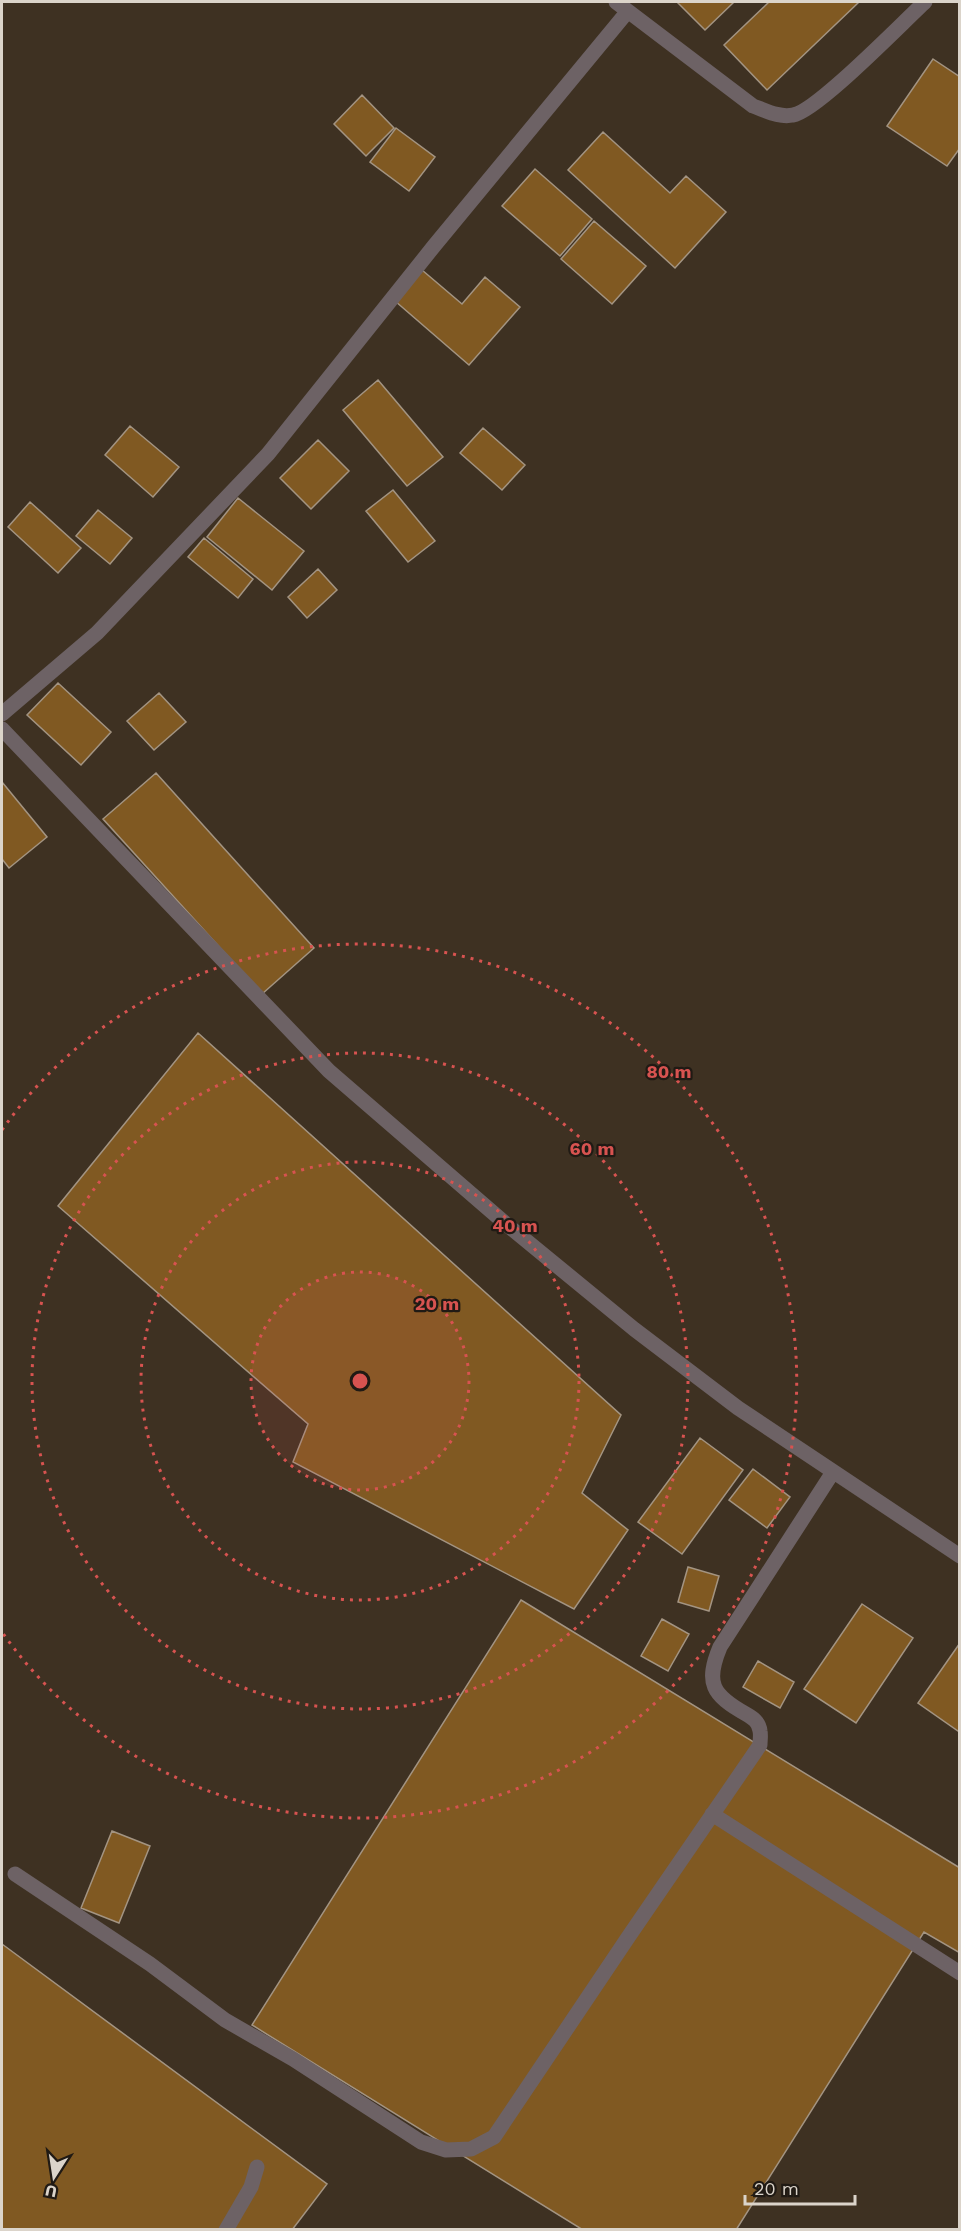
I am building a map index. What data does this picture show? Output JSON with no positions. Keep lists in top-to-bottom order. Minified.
{"scale_bar":"20 m","north":"bottom","rings":["80 m","60 m","40 m","20 m"]}
